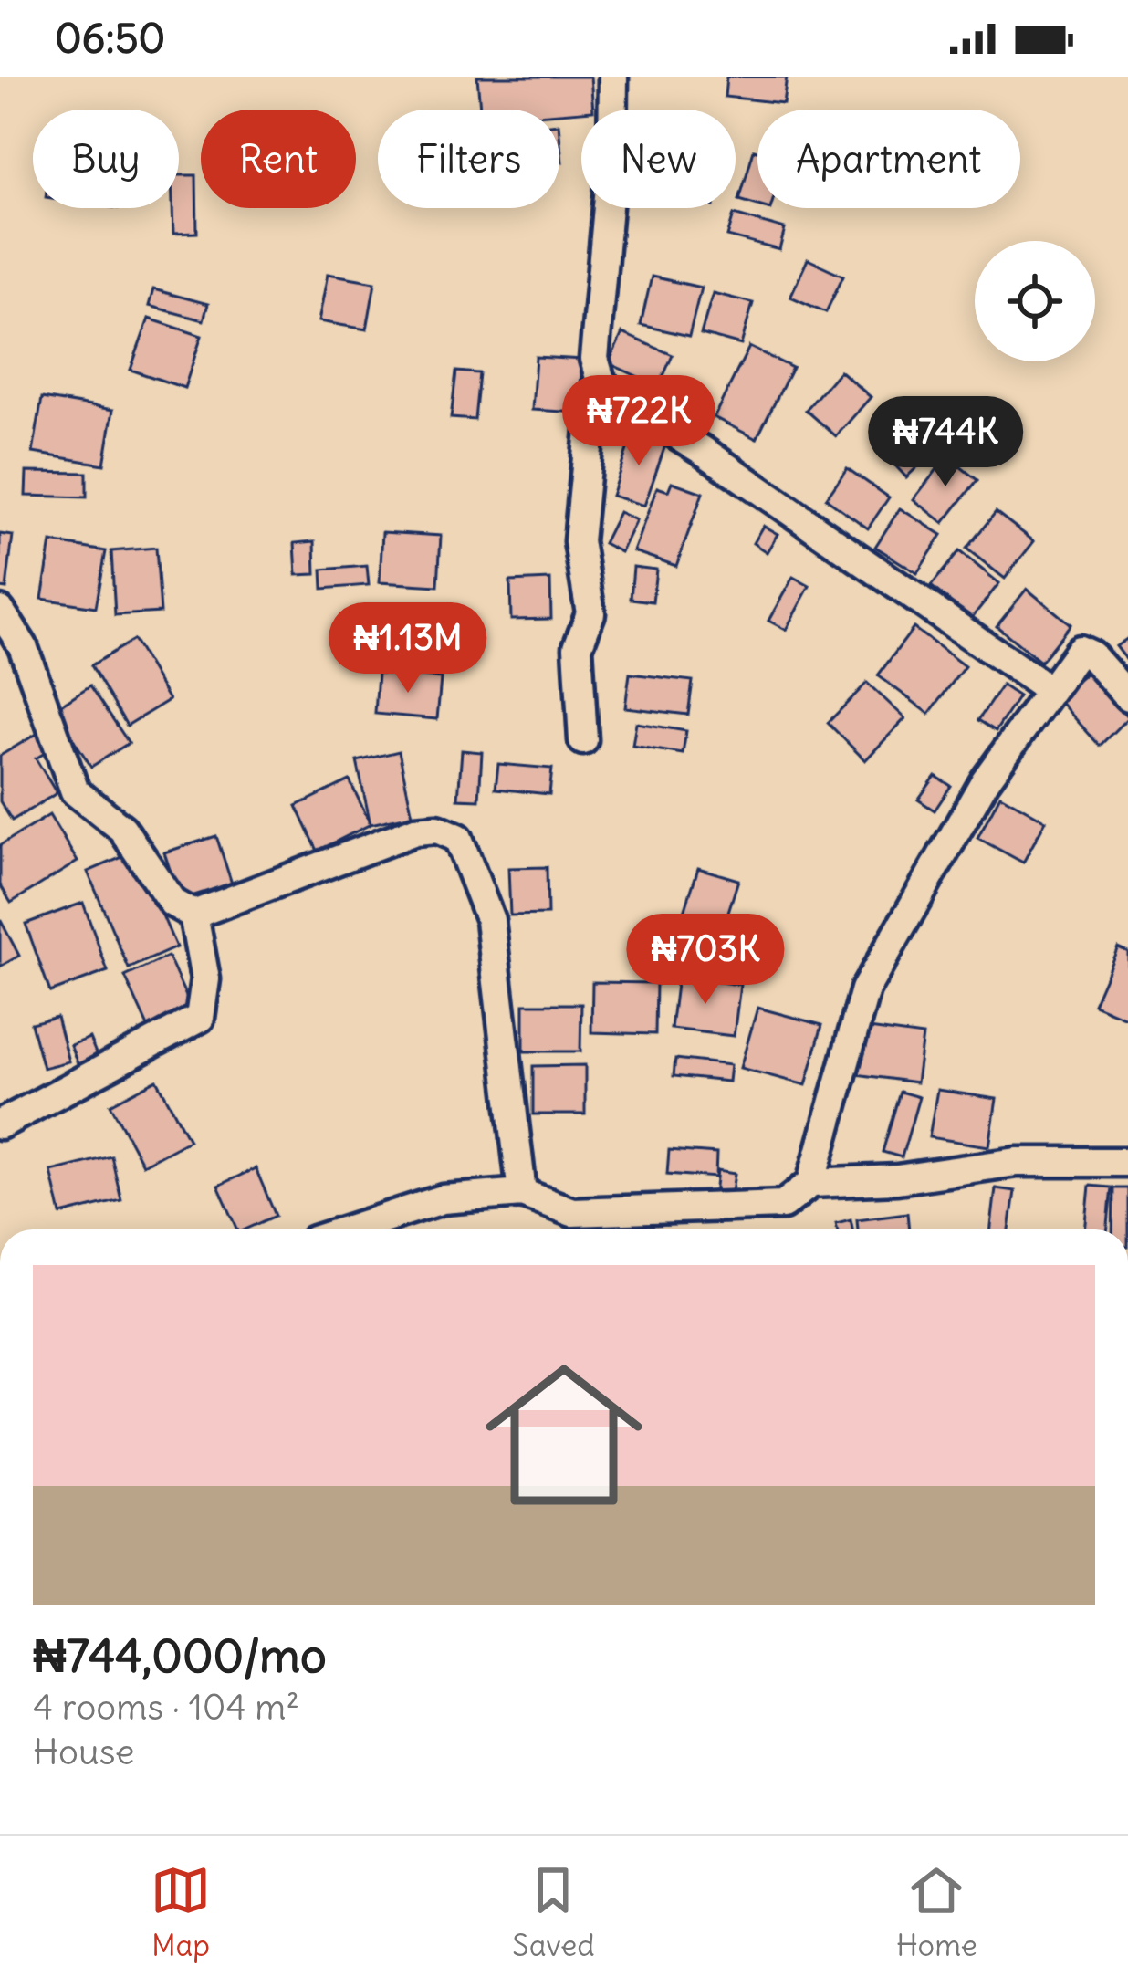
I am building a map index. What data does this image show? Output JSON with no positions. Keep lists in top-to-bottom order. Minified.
{"page":{"status":"06:50","chip":["Buy","Rent","Filters","New","Apartment"],"price":["₦722K","₦744K","₦1.13M","₦703K"],"list":[{"name":"₦744,000/mo","note":"4 rooms · 104 m² · House"}],"tabs":["Map","Saved","Home"]}}
